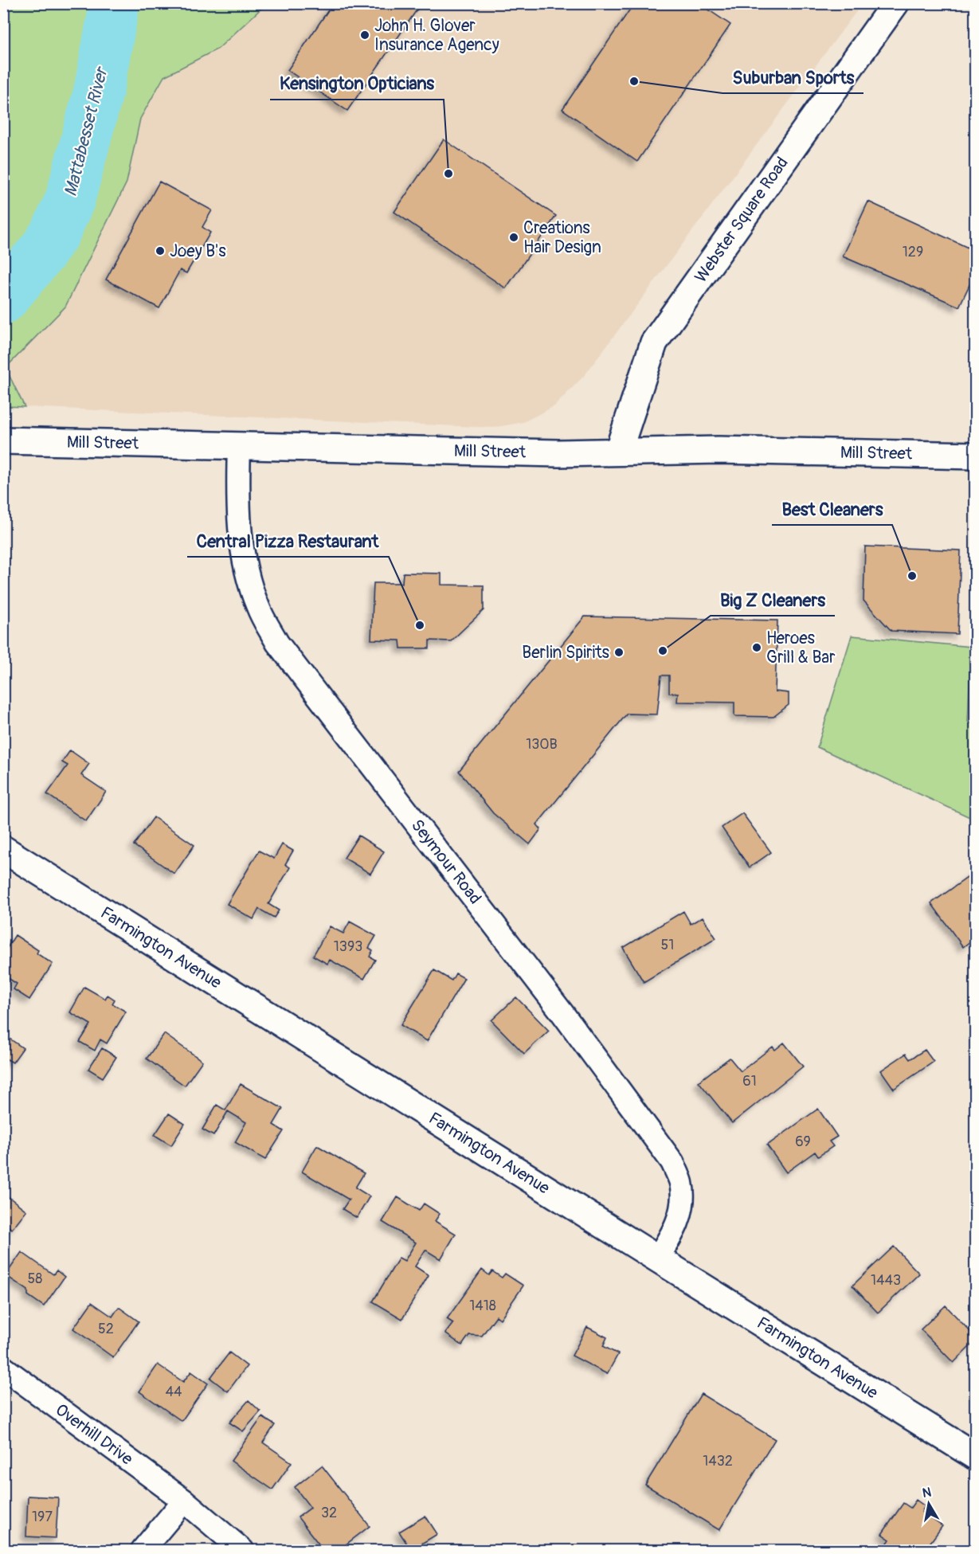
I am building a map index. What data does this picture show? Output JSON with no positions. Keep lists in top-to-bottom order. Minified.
{"streets":{"main road":["Webster Square Road","Mill Street","Farmington Avenue"],"street":["Seymour Road","Overhill Drive"]},"crossings":[["Webster Square Road","Mill Street"],["Mill Street","Seymour Road"],["Seymour Road","Farmington Avenue"]],"water":["Mattabesset River"],"places":["John H. Glover Insurance Agency","Suburban Sports","Kensington Opticians","Creations Hair Design","Joey B's","Best Cleaners","Central Pizza Restaurant","Heroes Grill & Bar","Big Z Cleaners","Berlin Spirits"],"house_numbers":["129","130B","51","1393","61","69","58","1443","1418","52","44","1432","32","197"],"north":"top"}
